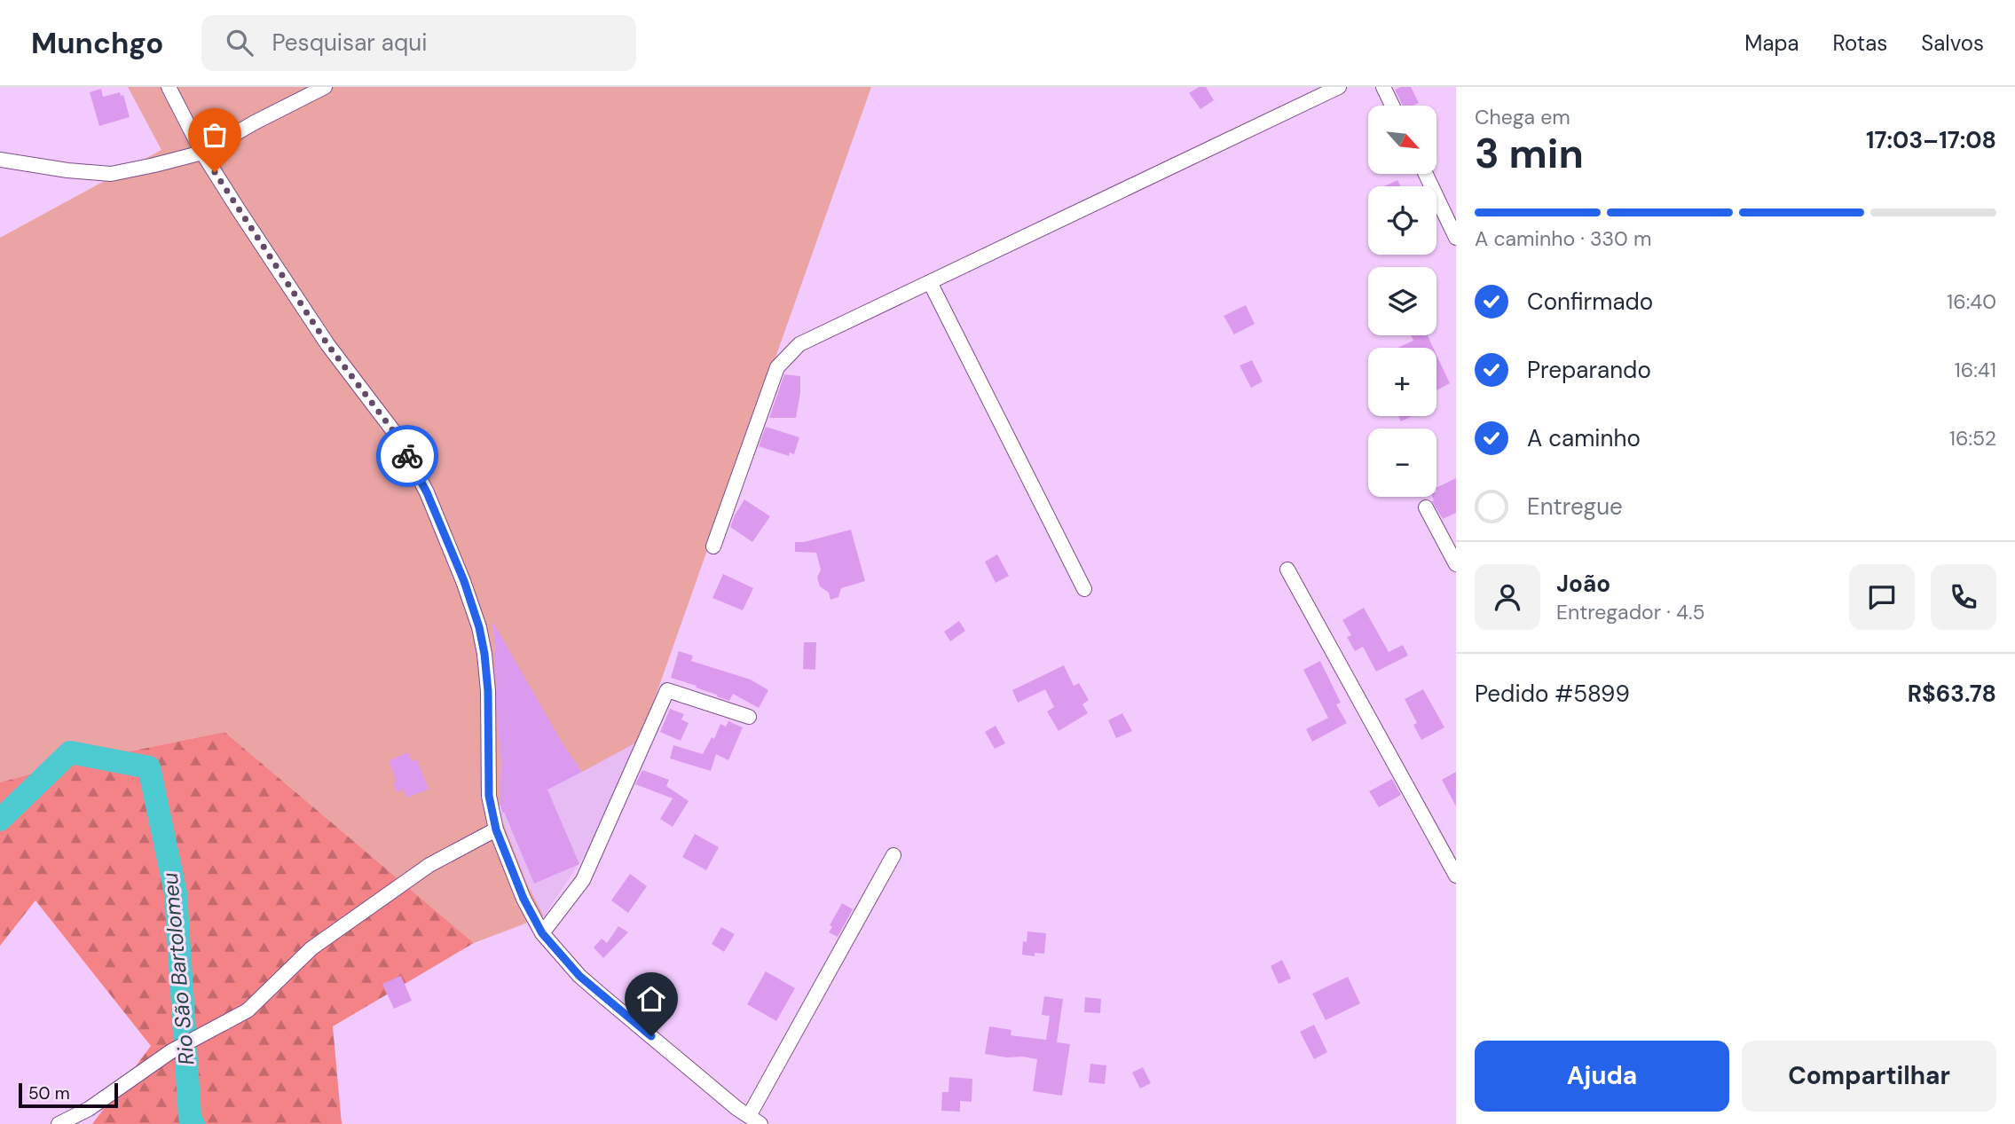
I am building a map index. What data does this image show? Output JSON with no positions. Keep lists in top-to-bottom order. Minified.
{"water":["Rio São Bartolomeu"],"scale_bar":"50 m","north":"bottom right","page":{"header":"Munchgo","search":"Pesquisar aqui","nav":["Mapa","Rotas","Salvos"],"heading":["3 min","Chega em","17:03–17:08"],"panel":["João","Entregador · 4.5","Pedido #5899","R$63.78"],"map_buttons":["+","−"],"bar":"A caminho · 330 m","list":[["Confirmado","16:40"],["Preparando","16:41"],["A caminho","16:52"],"Entregue"],"buttons":["Ajuda","Compartilhar"],"scale":"50 m"}}
